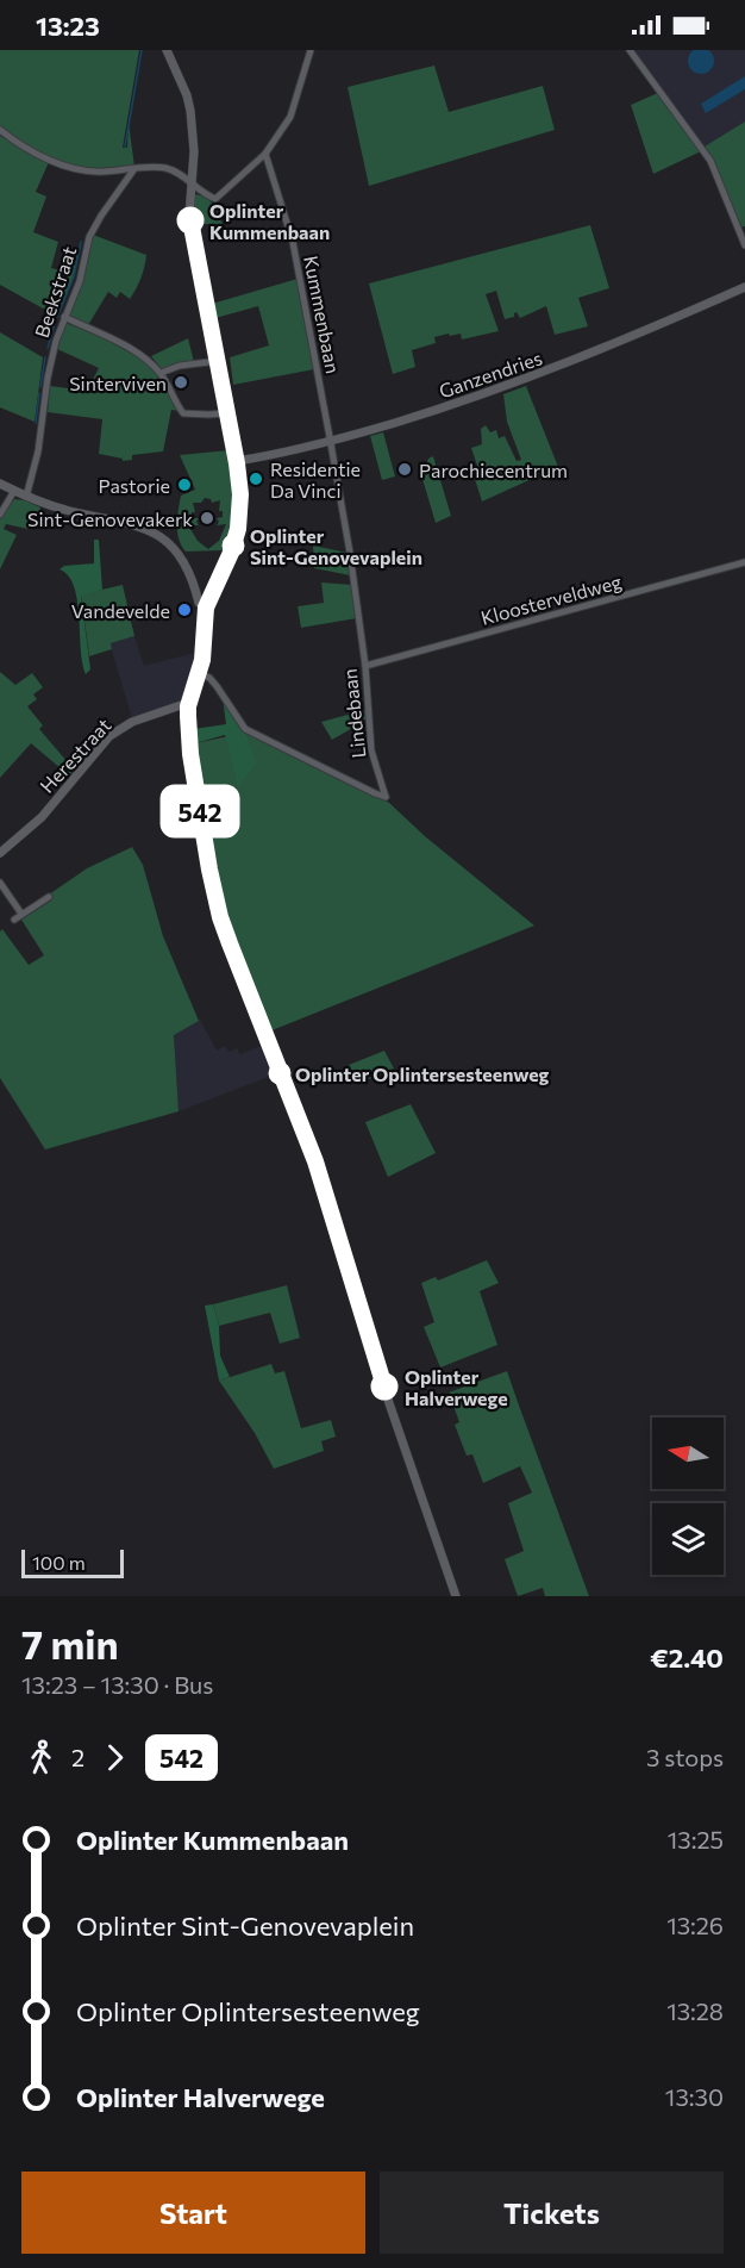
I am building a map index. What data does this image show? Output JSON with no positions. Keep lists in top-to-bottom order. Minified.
{"streets":{"street":["Beekstraat","Kummenbaan","Ganzendries","Kloosterveldweg","Lindebaan","Herestraat"]},"crossings":[["Kummenbaan","Ganzendries"],["Kummenbaan","Lindebaan"],["Ganzendries","Lindebaan"],["Kloosterveldweg","Lindebaan"]],"places":["Oplinter Kummenbaan","Sinterviven","Parochiecentrum","Residentie Da Vinci","Pastorie","Sint-Genovevakerk","Oplinter Sint-Genovevaplein","Vandevelde","Oplinter Oplintersesteenweg","Oplinter Halverwege"],"lines":["bus line 542"],"scale_bar":"100 m","north":"left","page":{"status":"13:23","on_map":"542","scale":"100 m","heading":["7 min","13:23 – 13:30 · Bus","€2.40"],"legs":["2","542","3 stops"],"list":[{"name":"Oplinter Kummenbaan","value":"13:25"},{"name":"Oplinter Sint-Genovevaplein","value":"13:26"},{"name":"Oplinter Oplintersesteenweg","value":"13:28"},{"name":"Oplinter Halverwege","value":"13:30"}],"buttons":["Start","Tickets"]}}
